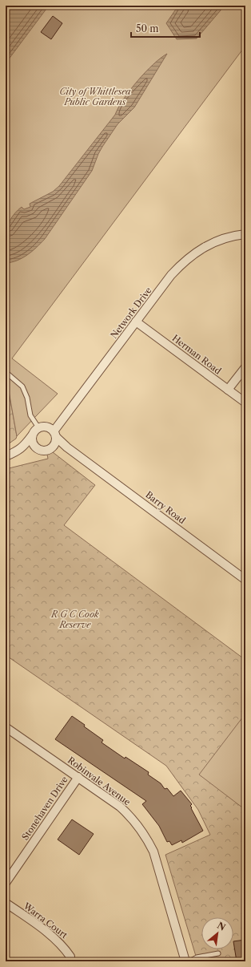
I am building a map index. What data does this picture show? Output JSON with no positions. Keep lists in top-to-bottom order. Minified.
{"streets":{"street":["Network Drive","Herman Road","Barry Road","Robinvale Avenue","Stonehaven Drive","Warra Court"]},"crossings":[["Network Drive","Herman Road"],["Network Drive","Barry Road"],["Robinvale Avenue","Stonehaven Drive"]],"parks":["City of Whittlesea Public Gardens","R G C Cook Reserve"],"scale_bar":"50 m","north":"top right"}
